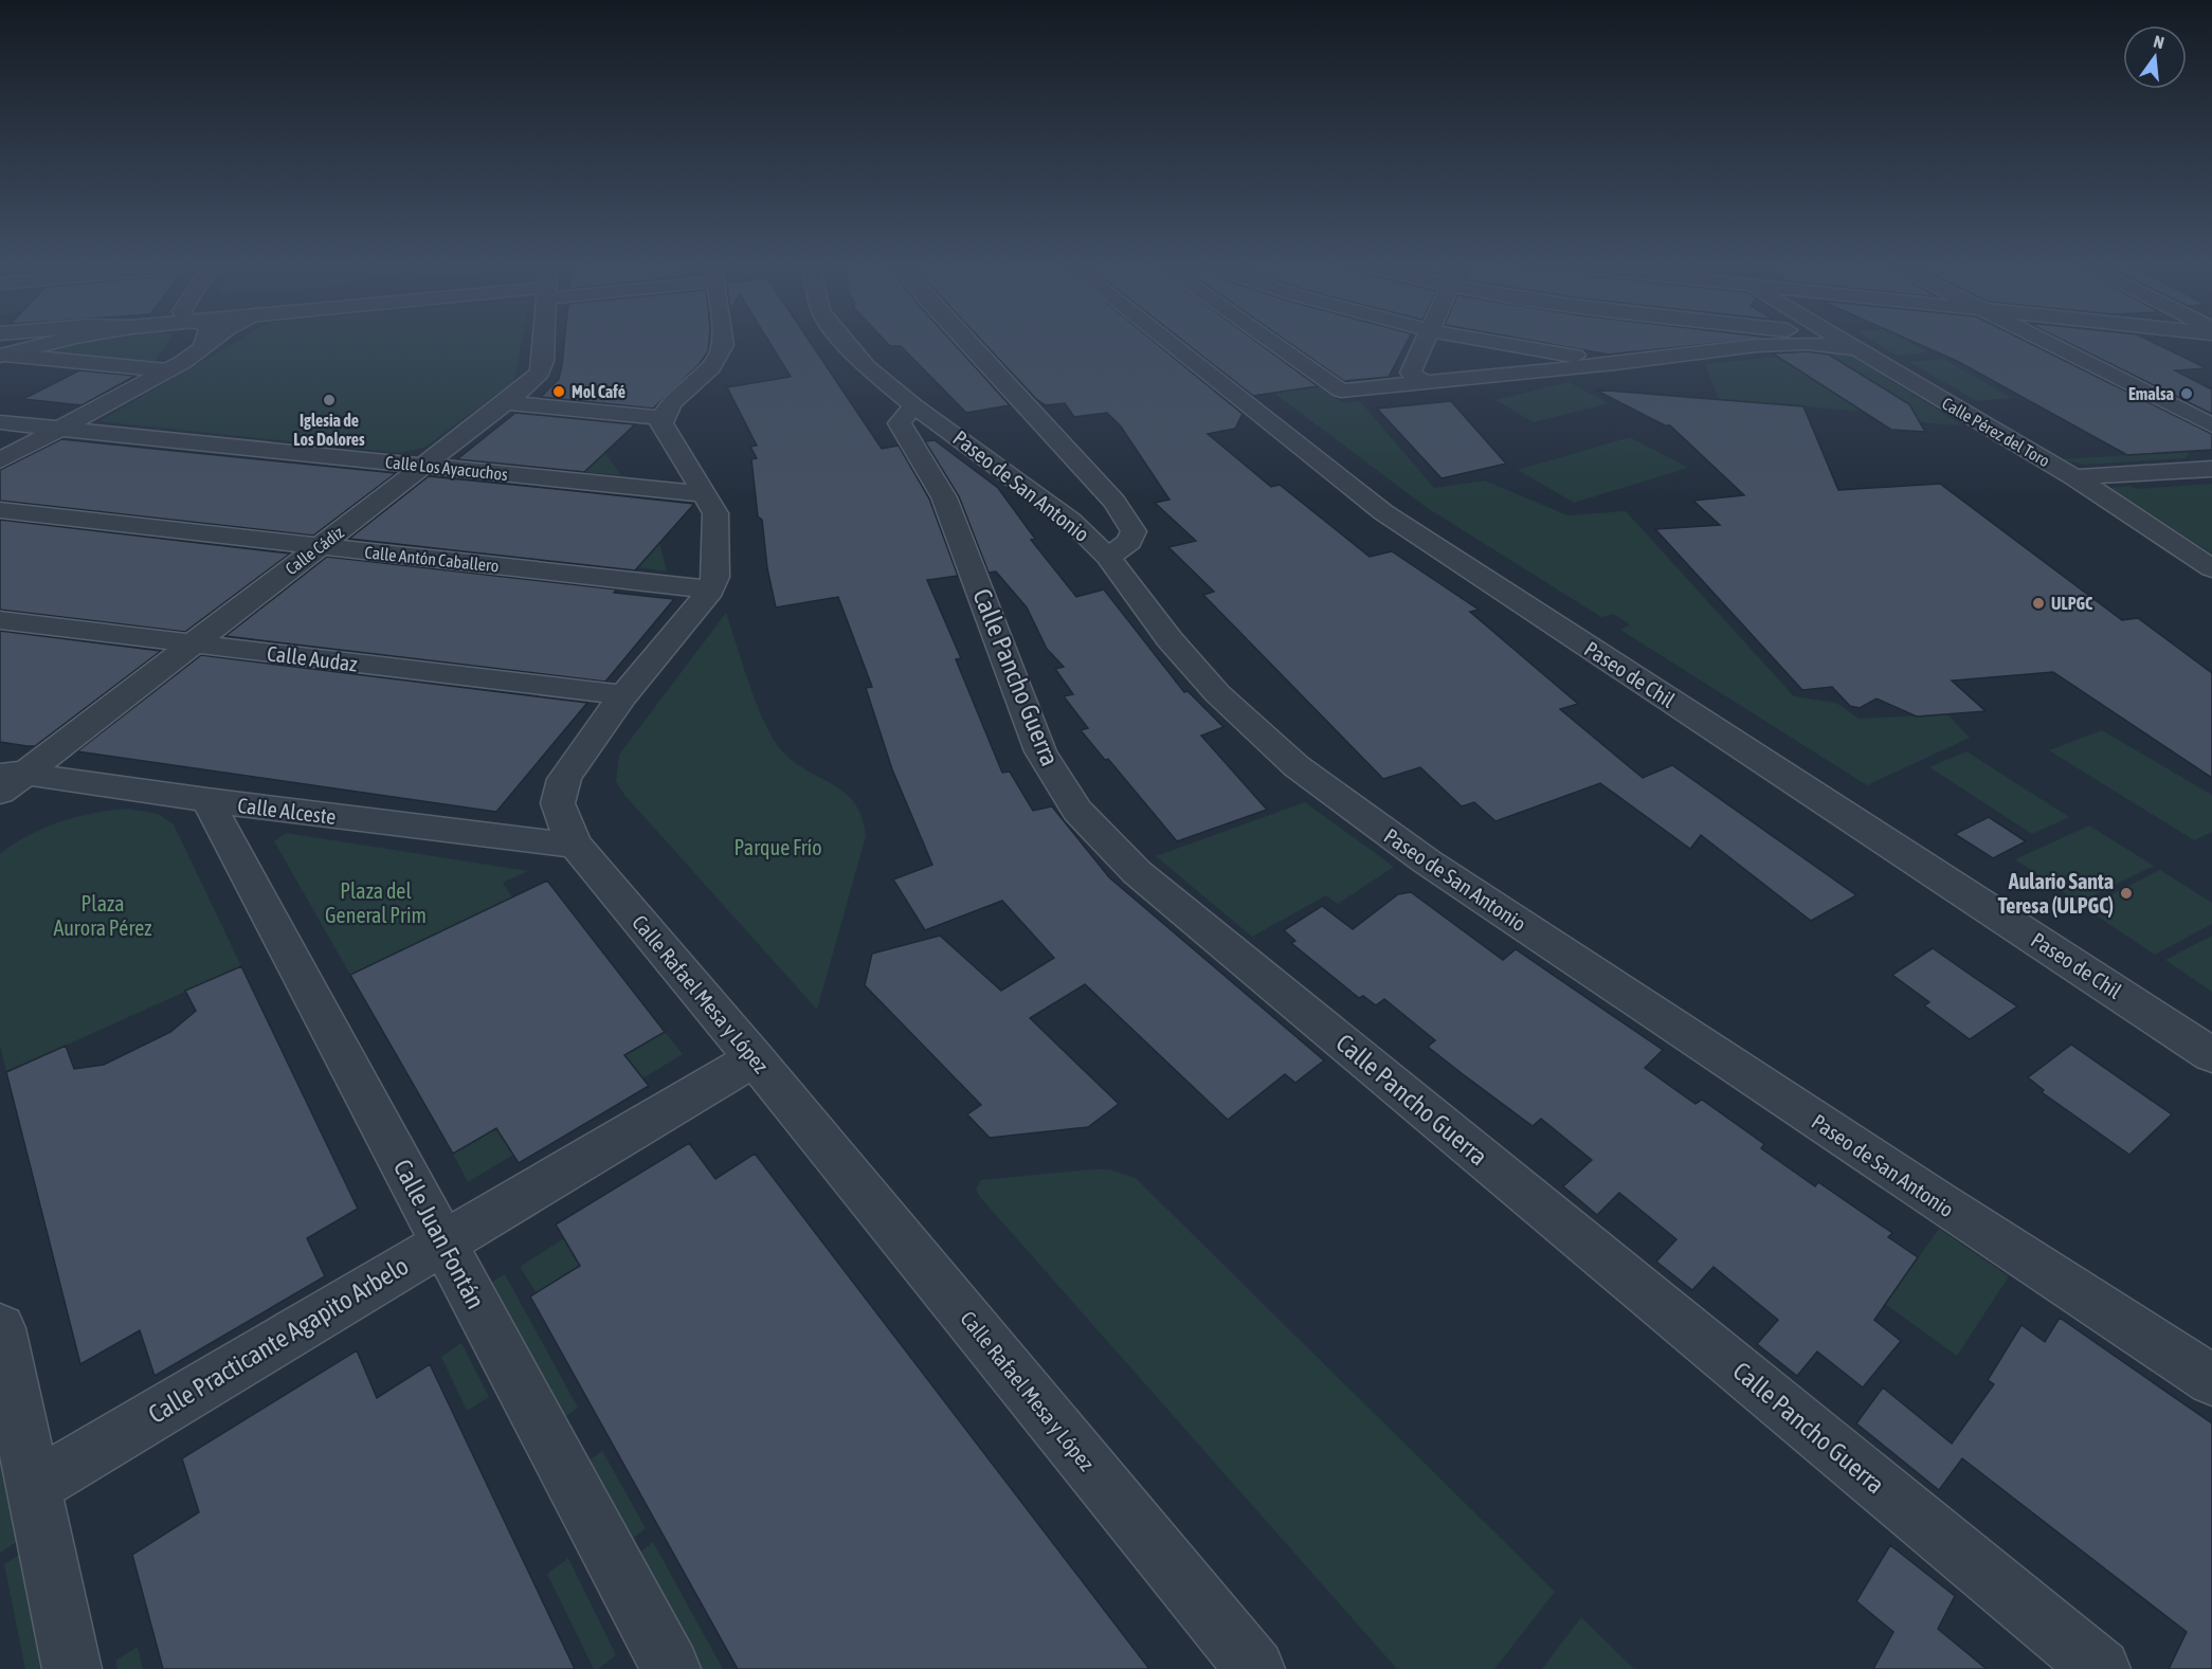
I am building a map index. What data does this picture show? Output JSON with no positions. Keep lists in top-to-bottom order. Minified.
{"streets":{"street":["Calle Pérez del Toro","Calle Los Ayacuchos","Paseo de San Antonio","Calle Cádiz","Calle Antón Caballero","Calle Audaz","Paseo de Chil","Calle Pancho Guerra","Calle Alceste","Calle Rafael Mesa y López","Calle Juan Fontán","Calle Practicante Agapito Arbelo"]},"crossings":[["Calle Los Ayacuchos","Calle Cádiz"],["Paseo de San Antonio","Calle Pancho Guerra"],["Calle Cádiz","Calle Antón Caballero"],["Calle Cádiz","Calle Audaz"],["Calle Cádiz","Calle Alceste"],["Calle Antón Caballero","Calle Rafael Mesa y López"],["Calle Audaz","Calle Rafael Mesa y López"],["Calle Alceste","Calle Rafael Mesa y López"],["Calle Alceste","Calle Juan Fontán"],["Calle Rafael Mesa y López","Calle Practicante Agapito Arbelo"],["Calle Juan Fontán","Calle Practicante Agapito Arbelo"]],"parks":["Parque Frío","Plaza del General Prim","Plaza Aurora Pérez"],"places":["Mol Café","Emalsa","Iglesia de Los Dolores","ULPGC","Aulario Santa Teresa (ULPGC)"],"north":"top"}
